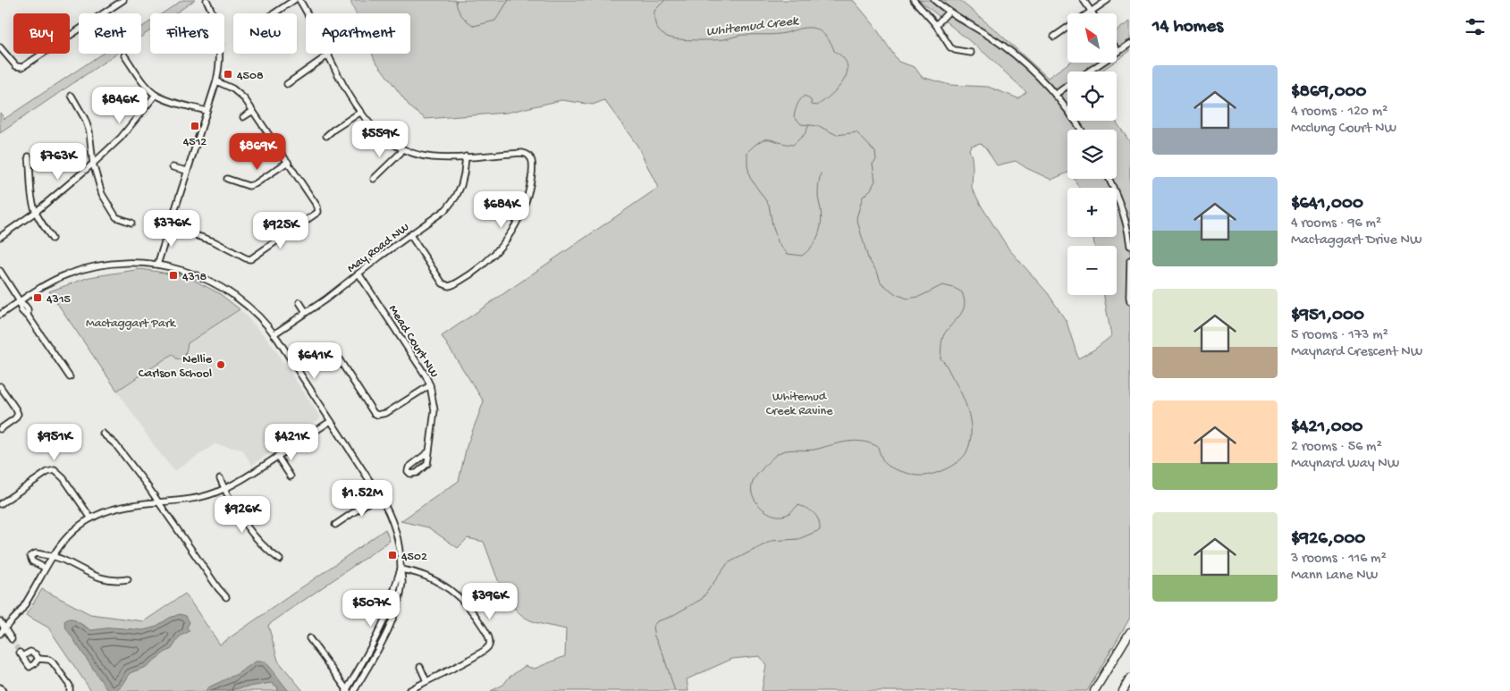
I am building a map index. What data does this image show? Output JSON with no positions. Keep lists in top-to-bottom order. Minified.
{"streets":{"street":["May Road NW","Mead Court NW"]},"crossings":[["May Road NW","Mead Court NW"]],"water":["Whitemud Creek"],"parks":["Mactaggart Park","Whitemud Creek Ravine"],"places":{"transit":["4508","4512","4318","4315","4502"],"other":["Nellie Carlson School"]},"north":"top left","page":{"heading":"14 homes","map_buttons":["+","−"],"chip":["Buy","Rent","Filters","New","Apartment"],"list":[{"name":"$869,000","note":"4 rooms · 120 m² · Mcclung Court NW"},{"name":"$641,000","note":"4 rooms · 96 m² · Mactaggart Drive NW"},{"name":"$951,000","note":"5 rooms · 173 m² · Maynard Crescent NW"},{"name":"$421,000","note":"2 rooms · 56 m² · Maynard Way NW"},{"name":"$926,000","note":"3 rooms · 116 m² · Mann Lane NW"}],"price":["$846K","$559K","$869K","$763K","$684K","$376K","$925K","$641K","$951K","$421K","$1.52M","$926K","$396K","$507K"]}}
